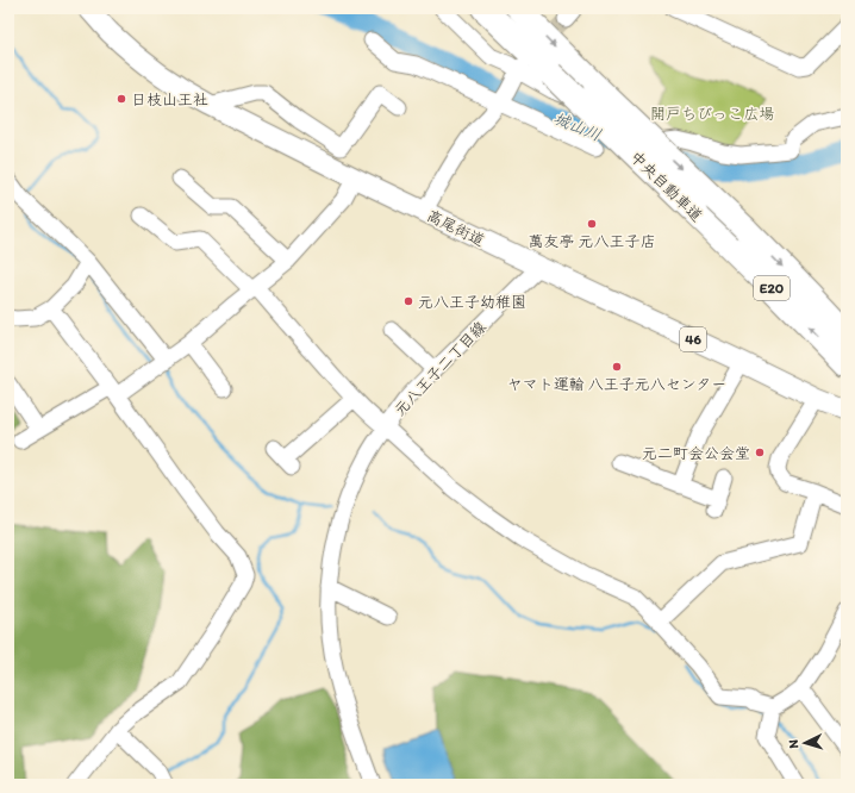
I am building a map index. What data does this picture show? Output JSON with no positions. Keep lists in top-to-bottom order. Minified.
{"streets":{"highway":["中央自動車道","E20"],"main road":["高尾街道","46"],"street":["元八王子二丁目線"]},"crossings":[["高尾街道","元八王子二丁目線"]],"water":["城山川"],"parks":["開戸ちびっこ広場"],"places":["日枝山王社","萬友亭 元八王子店","元八王子幼稚園","ヤマト運輸 八王子元八センター","元二町会公会堂"],"north":"left"}
